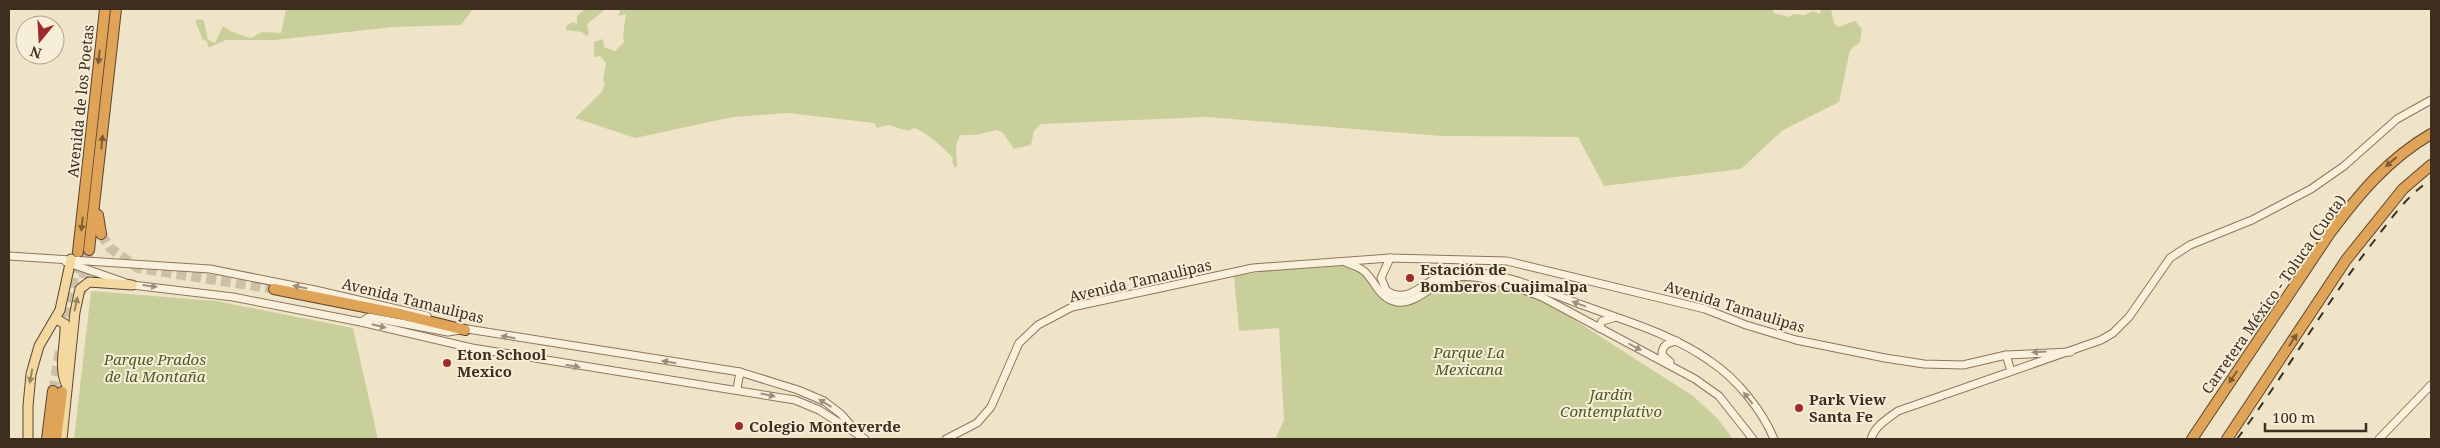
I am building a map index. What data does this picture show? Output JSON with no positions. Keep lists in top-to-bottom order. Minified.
{"streets":{"highway":["Avenida de los Poetas","Carretera México - Toluca (Cuota)"],"street":["Avenida Tamaulipas"]},"crossings":[["Avenida de los Poetas","Avenida Tamaulipas"]],"parks":["Parque La Mexicana","Parque Prados de la Montaña","Jardín Contemplativo"],"places":["Estación de Bomberos Cuajimalpa","Eton School Mexico","Park View Santa Fe","Colegio Monteverde"],"scale_bar":"100 m","north":"bottom"}
